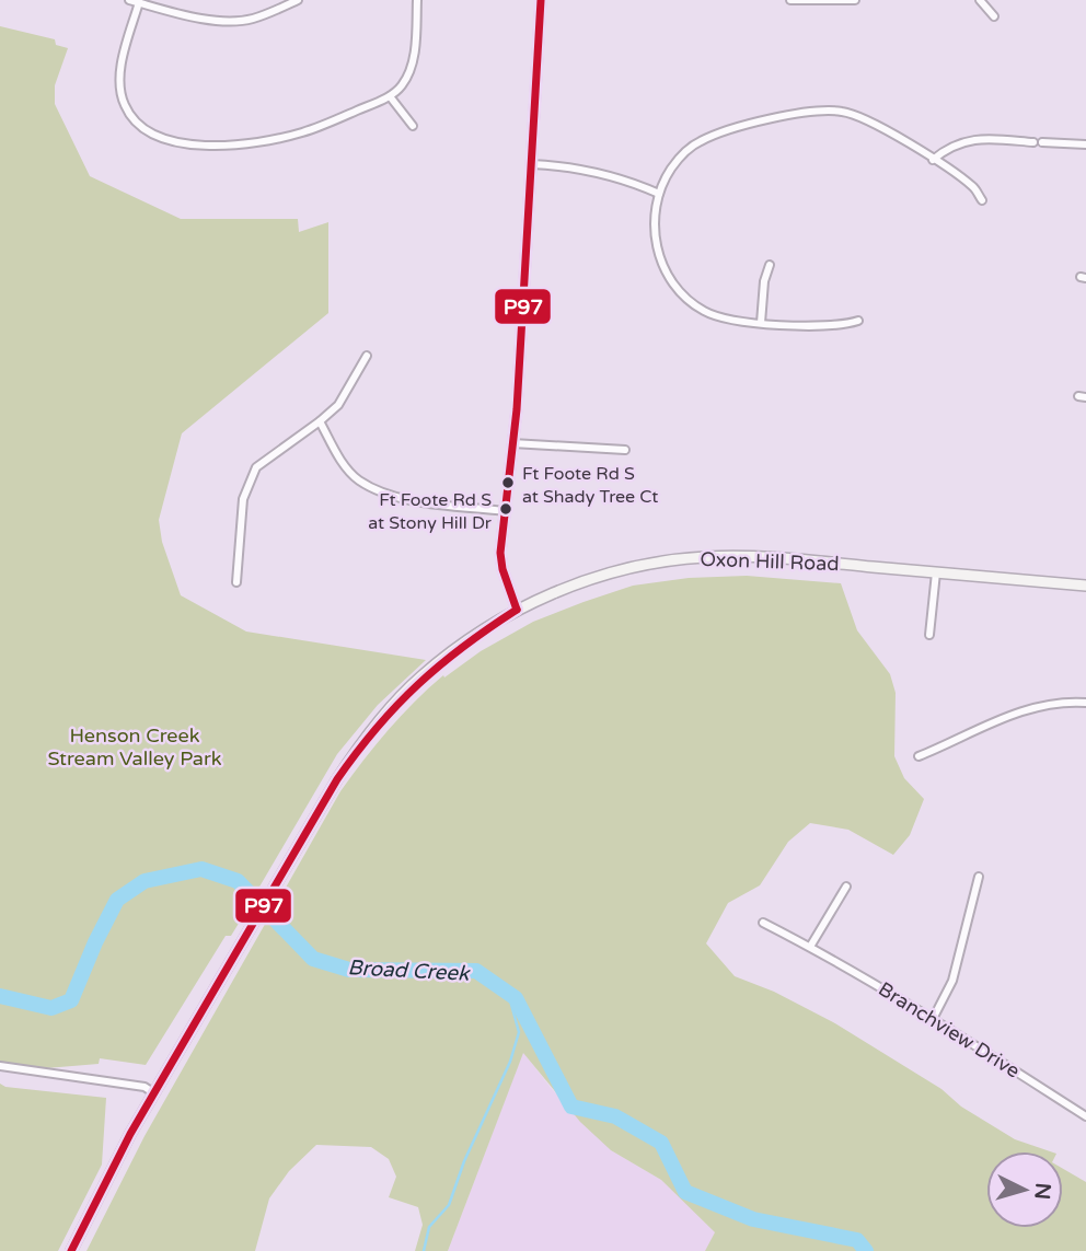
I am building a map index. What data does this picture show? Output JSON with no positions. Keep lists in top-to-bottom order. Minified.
{"streets":{"main road":["Oxon Hill Road"],"street":["Branchview Drive"]},"water":["Broad Creek"],"parks":["Henson Creek Stream Valley Park"],"places":["Ft Foote Rd S at Shady Tree Ct","Ft Foote Rd S at Stony Hill Dr"],"lines":["transit line P97"],"north":"right"}
